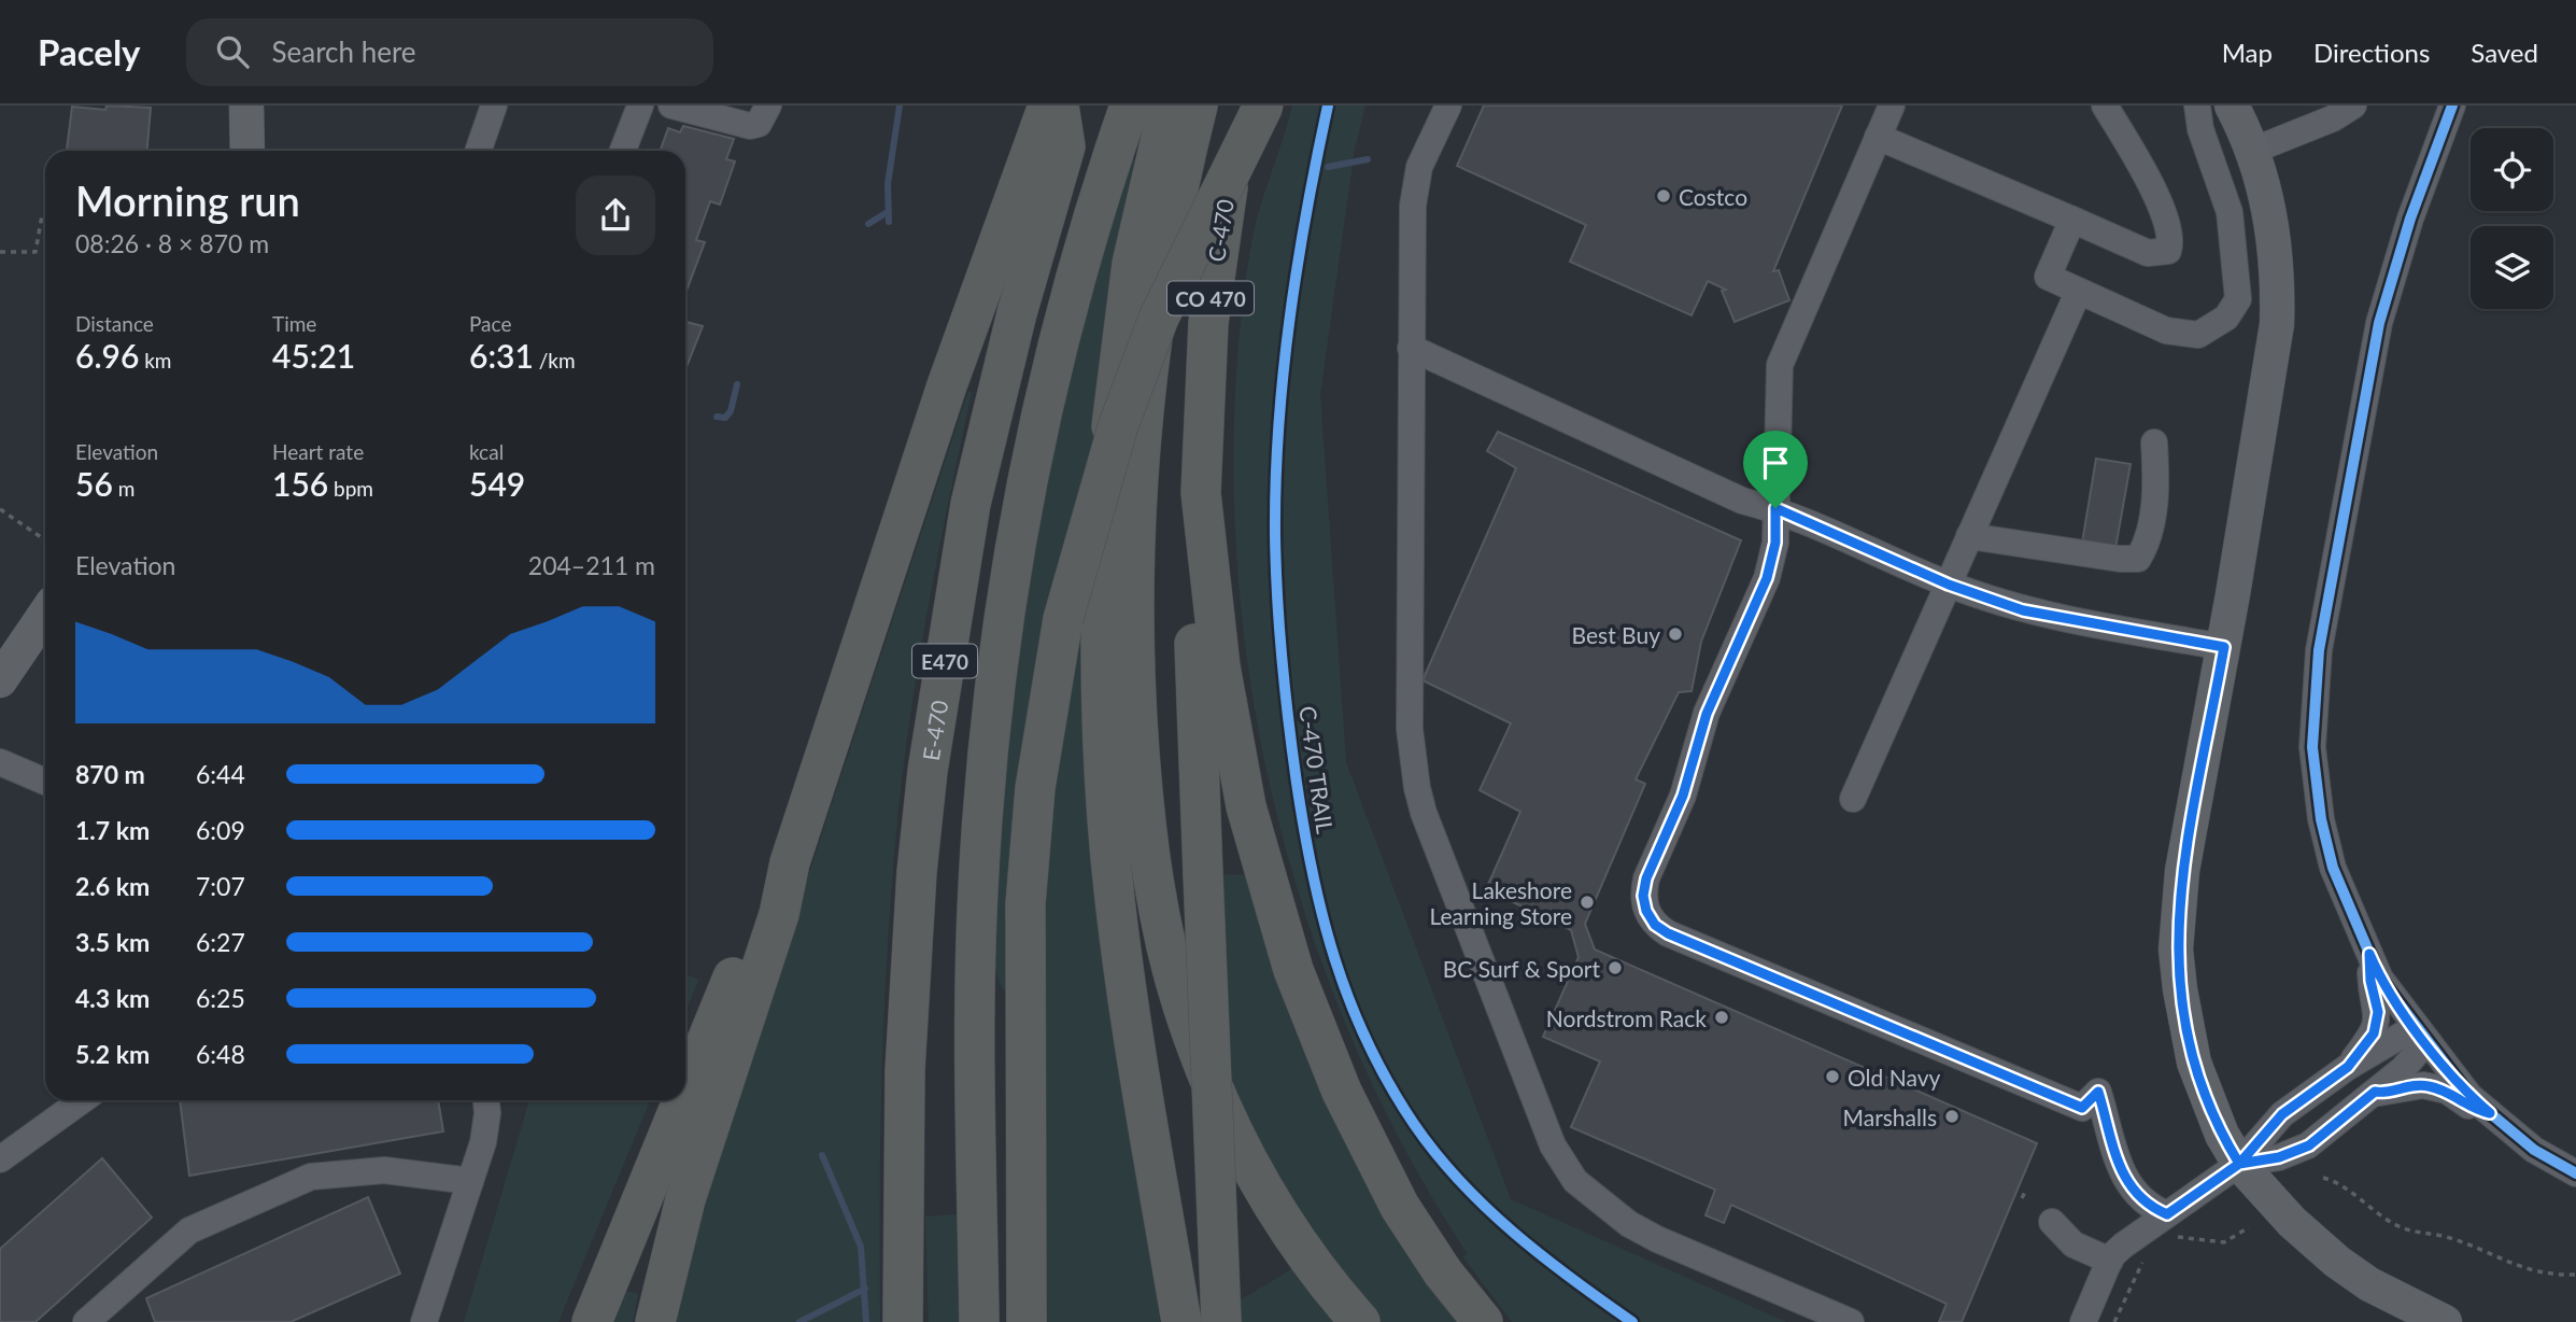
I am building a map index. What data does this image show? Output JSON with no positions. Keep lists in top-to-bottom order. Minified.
{"streets":{"highway":["C-470","CO 470","E470","E-470"],"cycle path":["C-470 TRAIL"]},"places":["Costco","Best Buy","Lakeshore Learning Store","BC Surf & Sport","Nordstrom Rack","Old Navy","Marshalls"],"page":{"header":"Pacely","search":"Search here","nav":["Map","Directions","Saved"],"heading":["Morning run","08:26 · 8 × 870 m"],"stats":[["Distance","6.96 km"],["Time","45:21"],["Pace","6:31 /km"],["Elevation","56 m"],["Heart rate","156 bpm"],["kcal","549"]],"chart":["Elevation","204–211 m"],"list":[{"name":"870 m","note":"6:44"},{"name":"1.7 km","note":"6:09"},{"name":"2.6 km","note":"7:07"},{"name":"3.5 km","note":"6:27"},{"name":"4.3 km","note":"6:25"},{"name":"5.2 km","note":"6:48"}]}}
